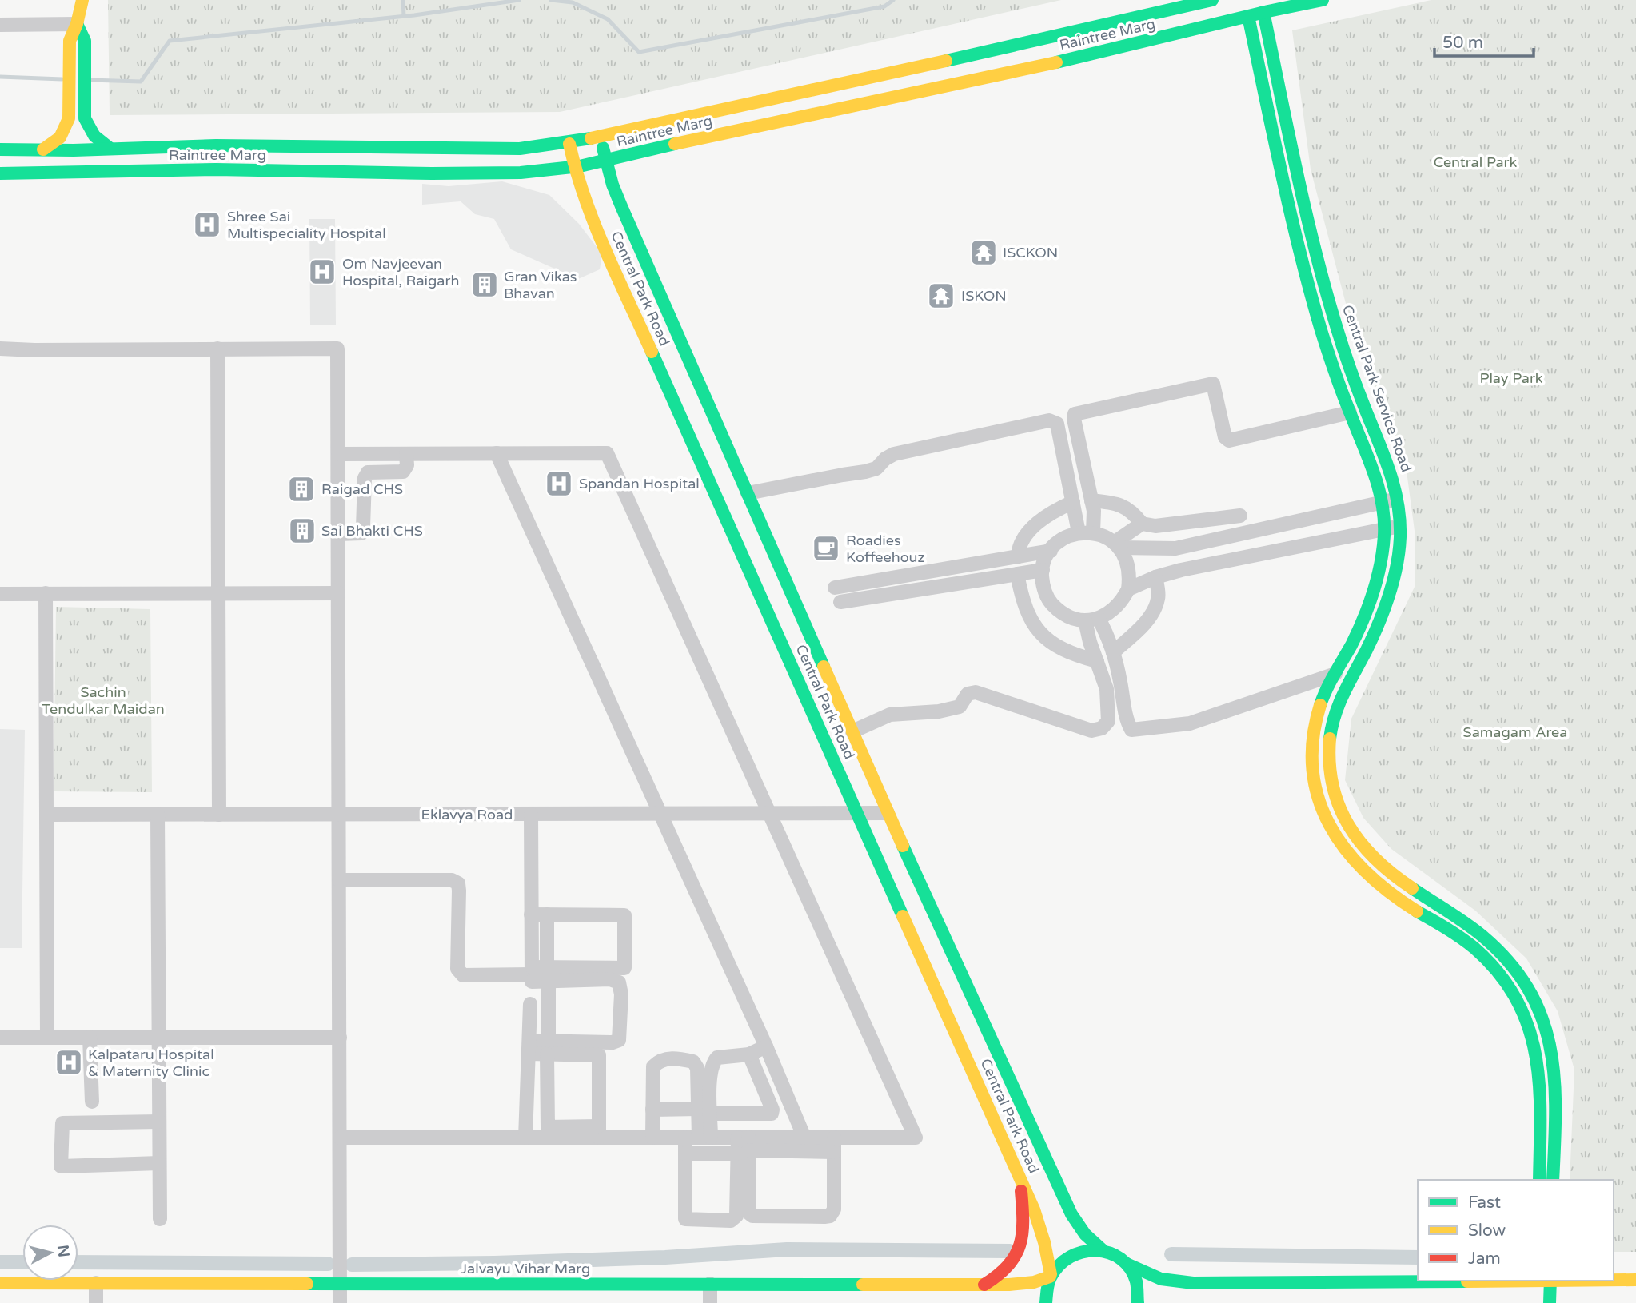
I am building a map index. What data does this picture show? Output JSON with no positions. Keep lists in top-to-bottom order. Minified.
{"streets":{"main road":["Raintree Marg","Central Park Road","Central Park Service Road","Jalvayu Vihar Marg"],"street":["Eklavya Road"]},"crossings":[["Raintree Marg","Central Park Road"],["Raintree Marg","Central Park Service Road"],["Central Park Road","Eklavya Road"],["Central Park Road","Jalvayu Vihar Marg"]],"parks":["Central Park","Play Park","Sachin Tendulkar Maidan","Samagam Area"],"places":{"hospital":["Shree Sai Multispeciality Hospital","Om Navjeevan Hospital, Raigarh","Spandan Hospital","Kalpataru Hospital & Maternity Clinic"],"temple":["ISCKON","ISKON"],"building":["Gran Vikas Bhavan","Raigad CHS","Sai Bhakti CHS"],"cafe":["Roadies Koffeehouz"]},"legend":["Fast","Slow","Jam"],"scale_bar":"50 m","north":"right"}
